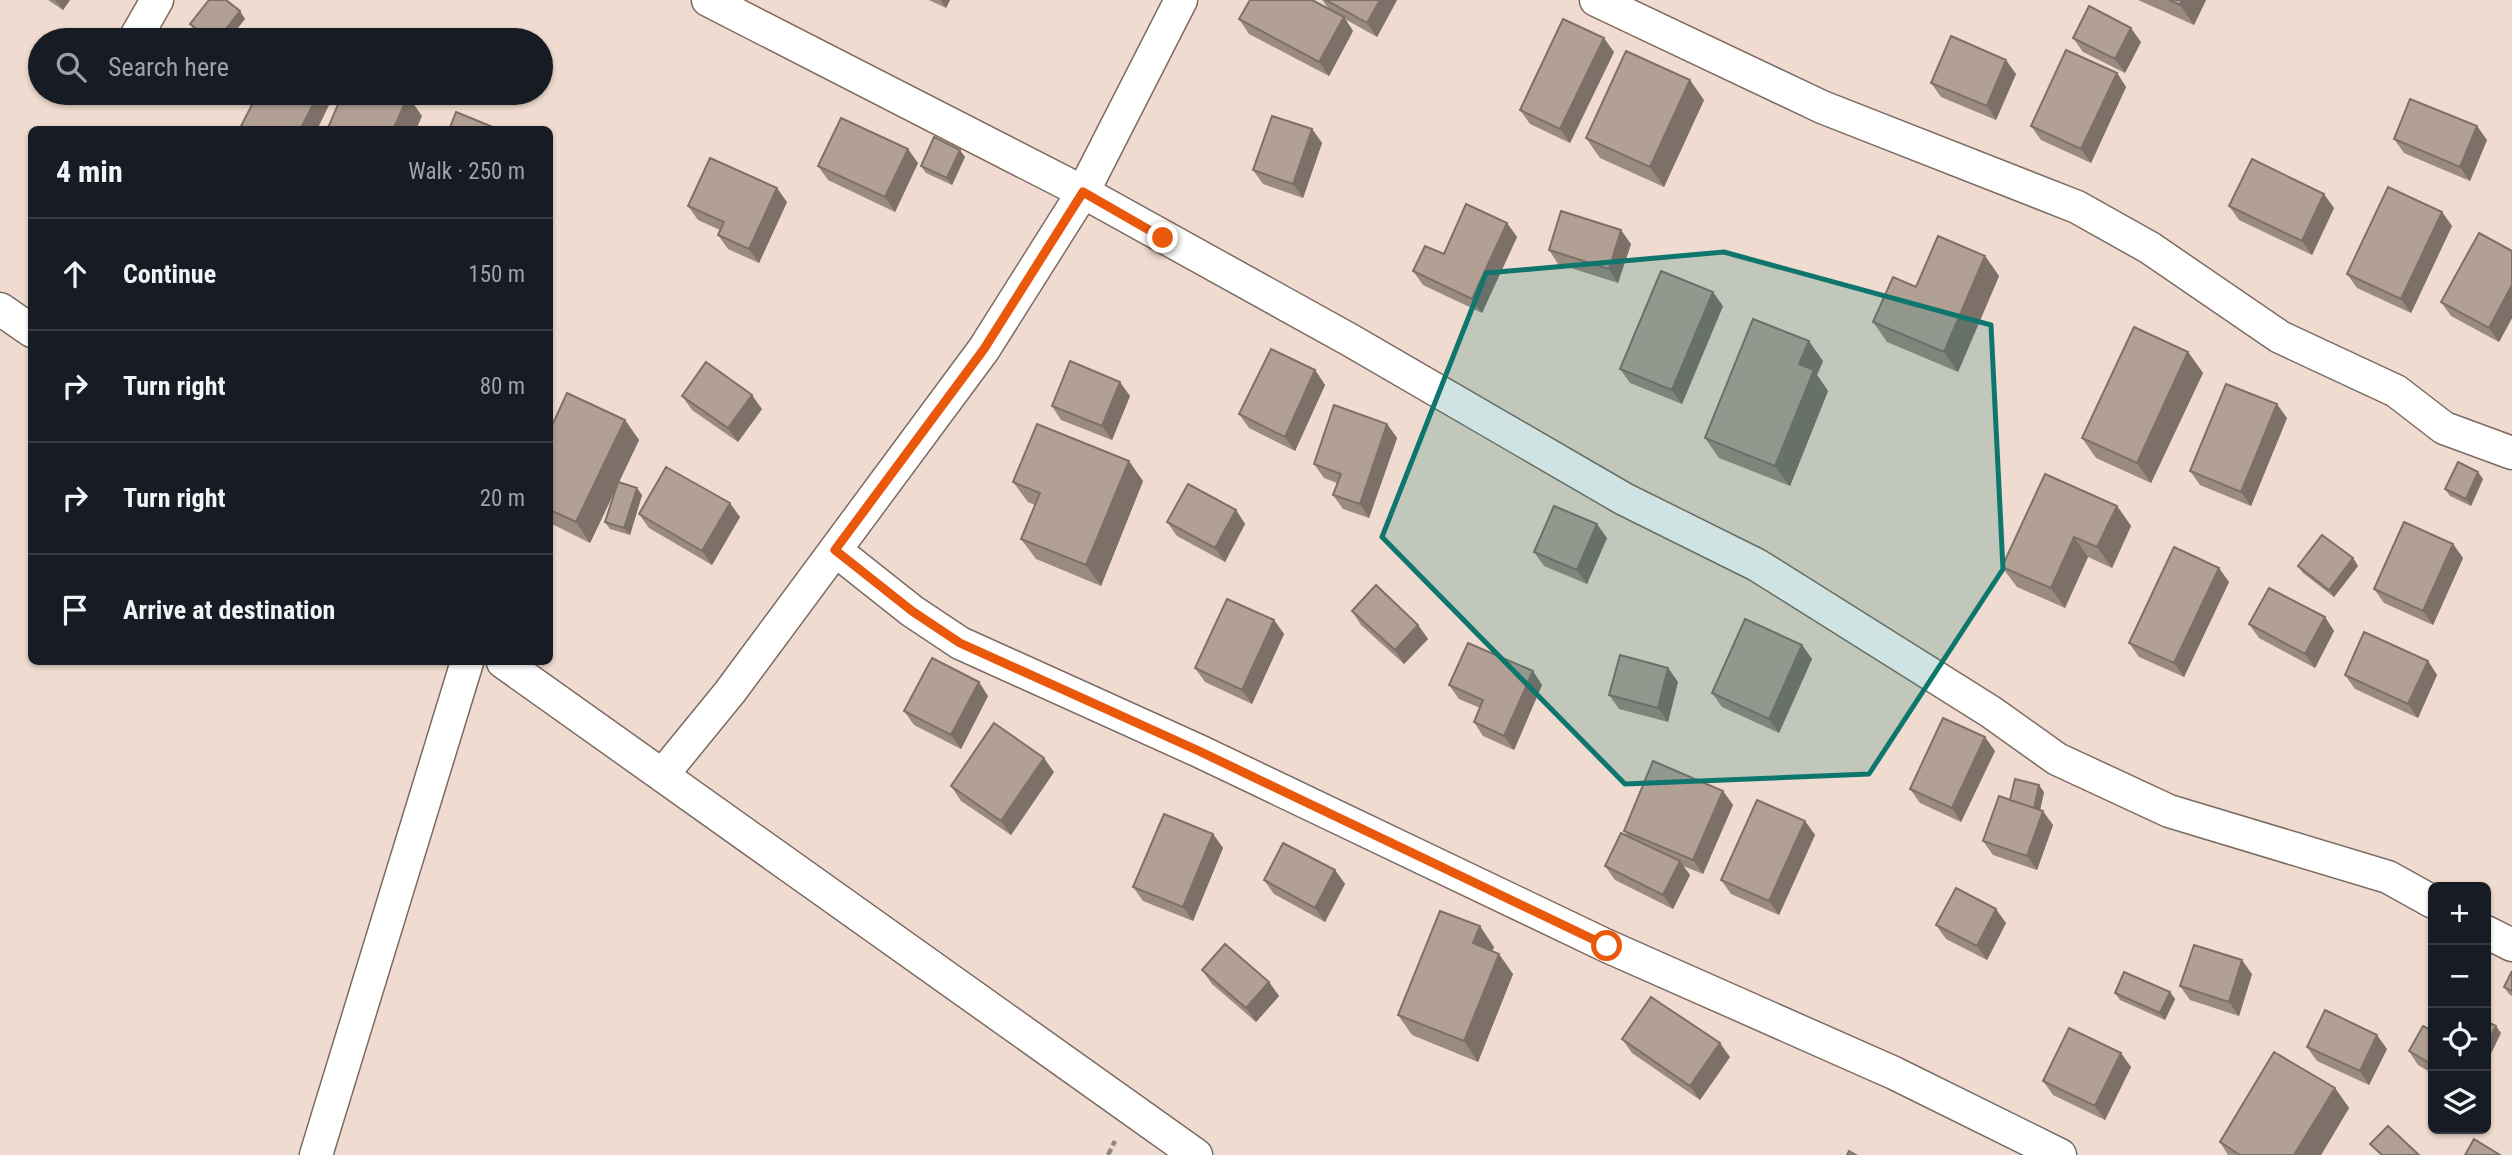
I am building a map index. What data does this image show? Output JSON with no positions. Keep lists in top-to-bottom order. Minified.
{"page":{"search":"Search here","heading":["4 min","Walk · 250 m"],"list":[["Continue","150 m"],["Turn right","80 m"],["Turn right","20 m"],"Arrive at destination"],"map_buttons":["+","−"]}}
